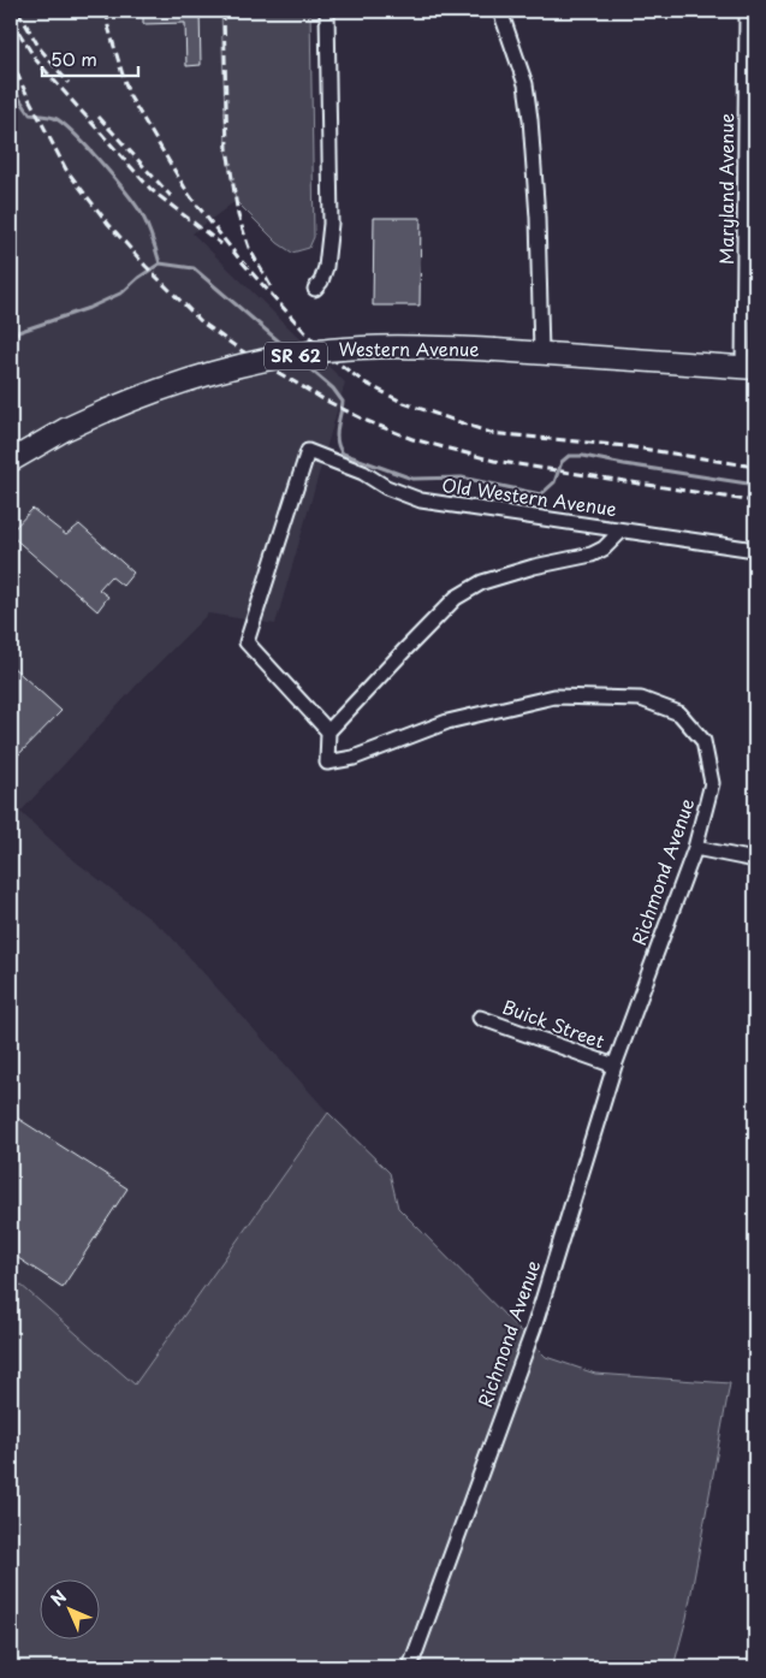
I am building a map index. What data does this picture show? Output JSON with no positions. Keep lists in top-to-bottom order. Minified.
{"streets":{"main road":["Western Avenue","SR 62"],"street":["Maryland Avenue","Old Western Avenue","Richmond Avenue","Buick Street"]},"crossings":[["Maryland Avenue","Western Avenue"],["Old Western Avenue","Richmond Avenue"],["Richmond Avenue","Buick Street"]],"scale_bar":"50 m","north":"top left"}
